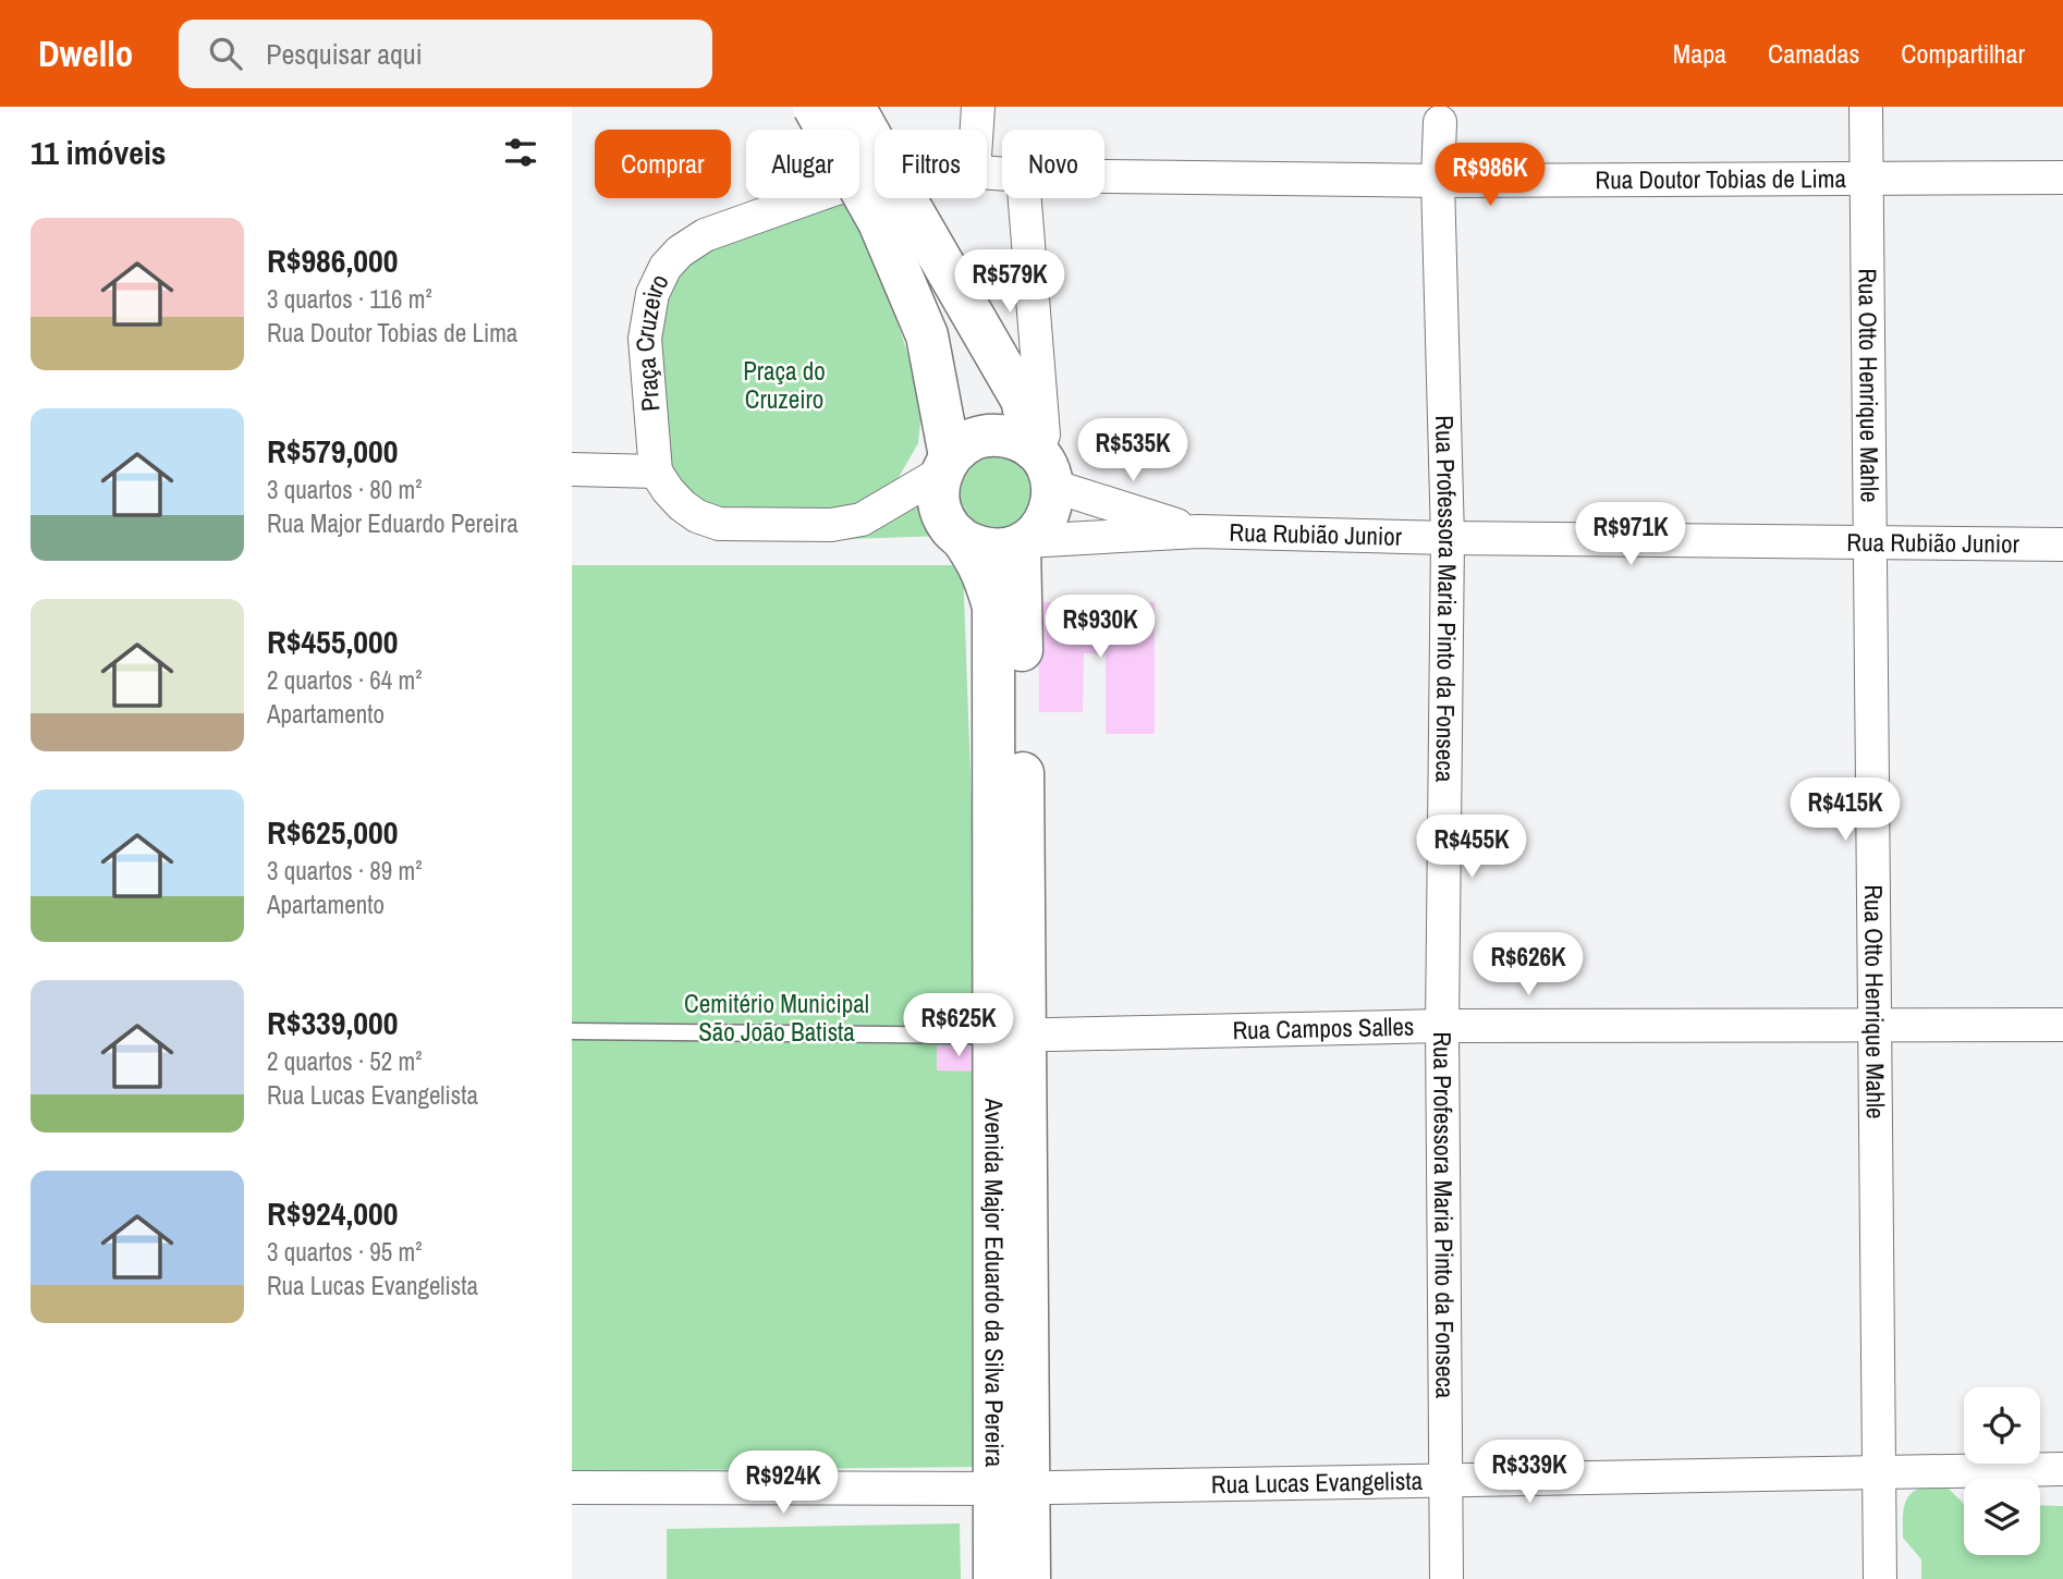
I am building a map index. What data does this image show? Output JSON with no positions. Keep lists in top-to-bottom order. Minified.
{"streets":{"main road":["Avenida Major Eduardo da Silva Pereira"],"street":["Rua Doutor Tobias de Lima","Praça Cruzeiro","Rua Otto Henrique Mahle","Rua Rubião Junior","Rua Professora Maria Pinto da Fonseca","Rua Campos Salles","Rua Lucas Evangelista"]},"crossings":[["Rua Doutor Tobias de Lima","Rua Otto Henrique Mahle"],["Rua Doutor Tobias de Lima","Rua Professora Maria Pinto da Fonseca"],["Rua Otto Henrique Mahle","Rua Rubião Junior"],["Rua Otto Henrique Mahle","Rua Campos Salles"],["Rua Otto Henrique Mahle","Rua Lucas Evangelista"],["Rua Rubião Junior","Rua Professora Maria Pinto da Fonseca"],["Rua Rubião Junior","Avenida Major Eduardo da Silva Pereira"],["Rua Professora Maria Pinto da Fonseca","Rua Campos Salles"],["Rua Professora Maria Pinto da Fonseca","Rua Lucas Evangelista"],["Rua Campos Salles","Avenida Major Eduardo da Silva Pereira"],["Avenida Major Eduardo da Silva Pereira","Rua Lucas Evangelista"]],"parks":["Praça do Cruzeiro","Cemitério Municipal São João Batista"],"page":{"header":"Dwello","search":"Pesquisar aqui","nav":["Mapa","Camadas","Compartilhar"],"heading":"11 imóveis","chip":["Comprar","Alugar","Filtros","Novo"],"price":["R$986K","R$579K","R$535K","R$971K","R$930K","R$415K","R$455K","R$626K","R$625K","R$339K","R$924K"],"list":[{"name":"R$986,000","note":"3 quartos · 116 m² · Rua Doutor Tobias de Lima"},{"name":"R$579,000","note":"3 quartos · 80 m² · Rua Major Eduardo Pereira"},{"name":"R$455,000","note":"2 quartos · 64 m² · Apartamento"},{"name":"R$625,000","note":"3 quartos · 89 m² · Apartamento"},{"name":"R$339,000","note":"2 quartos · 52 m² · Rua Lucas Evangelista"},{"name":"R$924,000","note":"3 quartos · 95 m² · Rua Lucas Evangelista"}]}}
